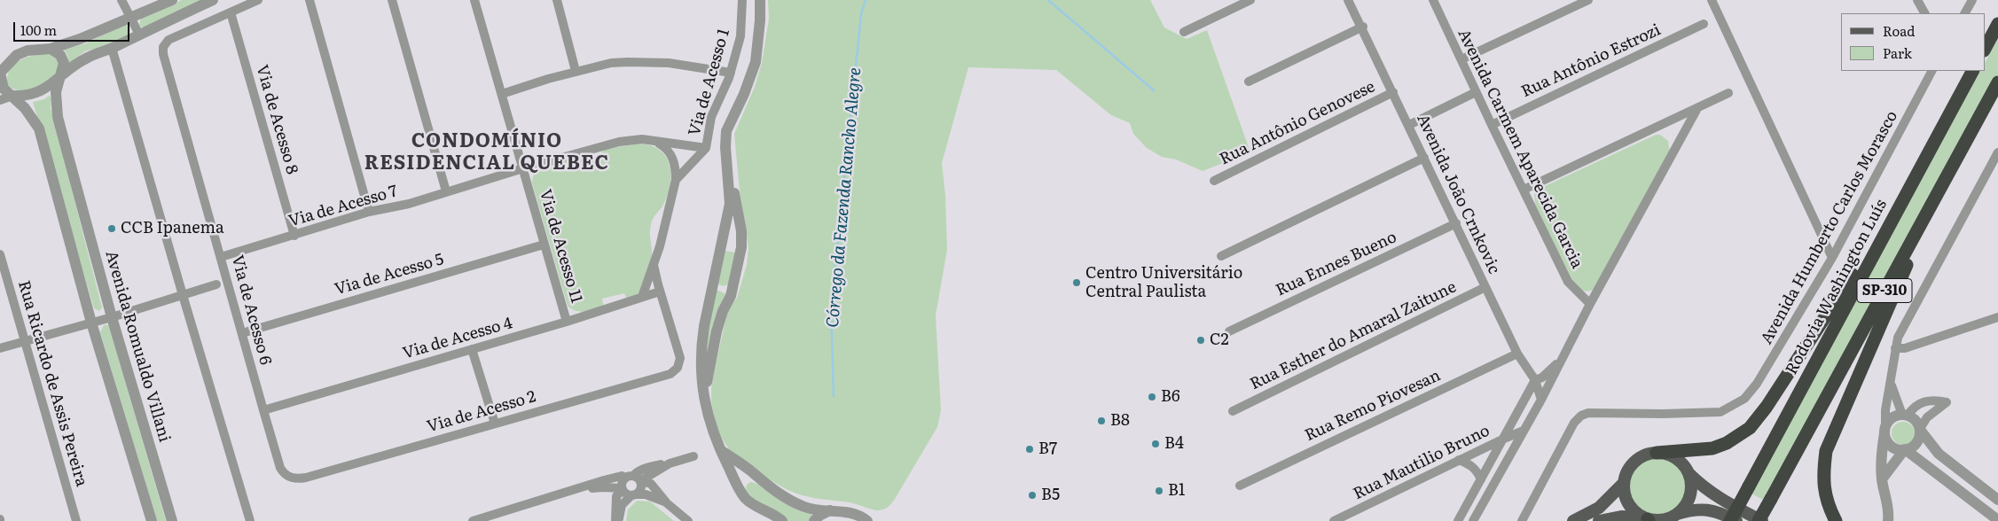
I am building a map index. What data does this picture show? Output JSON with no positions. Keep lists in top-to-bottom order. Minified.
{"streets":{"highway":["Rodovia Washington Luís","SP-310"],"street":["Rua Antônio Estrozi","Via de Acesso 1","Via de Acesso 8","Rua Antônio Genovese","Avenida Carmem Aparecida Garcia","Avenida João Crnkovic","Via de Acesso 7","Avenida Humberto Carlos Morasco","Via de Acesso 11","Rua Ennes Bueno","Via de Acesso 5","Via de Acesso 6","Rua Esther do Amaral Zaitune","Via de Acesso 4","Avenida Romualdo Villani","Rua Ricardo de Assis Pereira","Rua Remo Piovesan","Via de Acesso 2","Rua Mautilio Bruno"]},"crossings":[["Rua Antônio Estrozi","Avenida Carmem Aparecida Garcia"],["Via de Acesso 1","Via de Acesso 7"],["Via de Acesso 1","Via de Acesso 4"],["Via de Acesso 1","Via de Acesso 2"],["Via de Acesso 8","Via de Acesso 7"],["Via de Acesso 8","Via de Acesso 6"],["Rua Antônio Genovese","Avenida João Crnkovic"],["Avenida João Crnkovic","Rua Ennes Bueno"],["Avenida João Crnkovic","Rua Esther do Amaral Zaitune"],["Avenida João Crnkovic","Rua Remo Piovesan"],["Via de Acesso 7","Via de Acesso 11"],["Via de Acesso 7","Via de Acesso 6"],["Via de Acesso 11","Via de Acesso 5"],["Via de Acesso 11","Via de Acesso 4"],["Via de Acesso 5","Via de Acesso 6"],["Via de Acesso 6","Via de Acesso 4"],["Via de Acesso 6","Via de Acesso 2"]],"districts":["CONDOMÍNIO RESIDENCIAL QUEBEC"],"water":["Córrego da Fazenda Rancho Alegre"],"places":["CCB Ipanema","Centro Universitário Central Paulista","C2","B6","B8","B4","B7","B1","B5"],"legend":["Road","Park"],"scale_bar":"100 m"}
